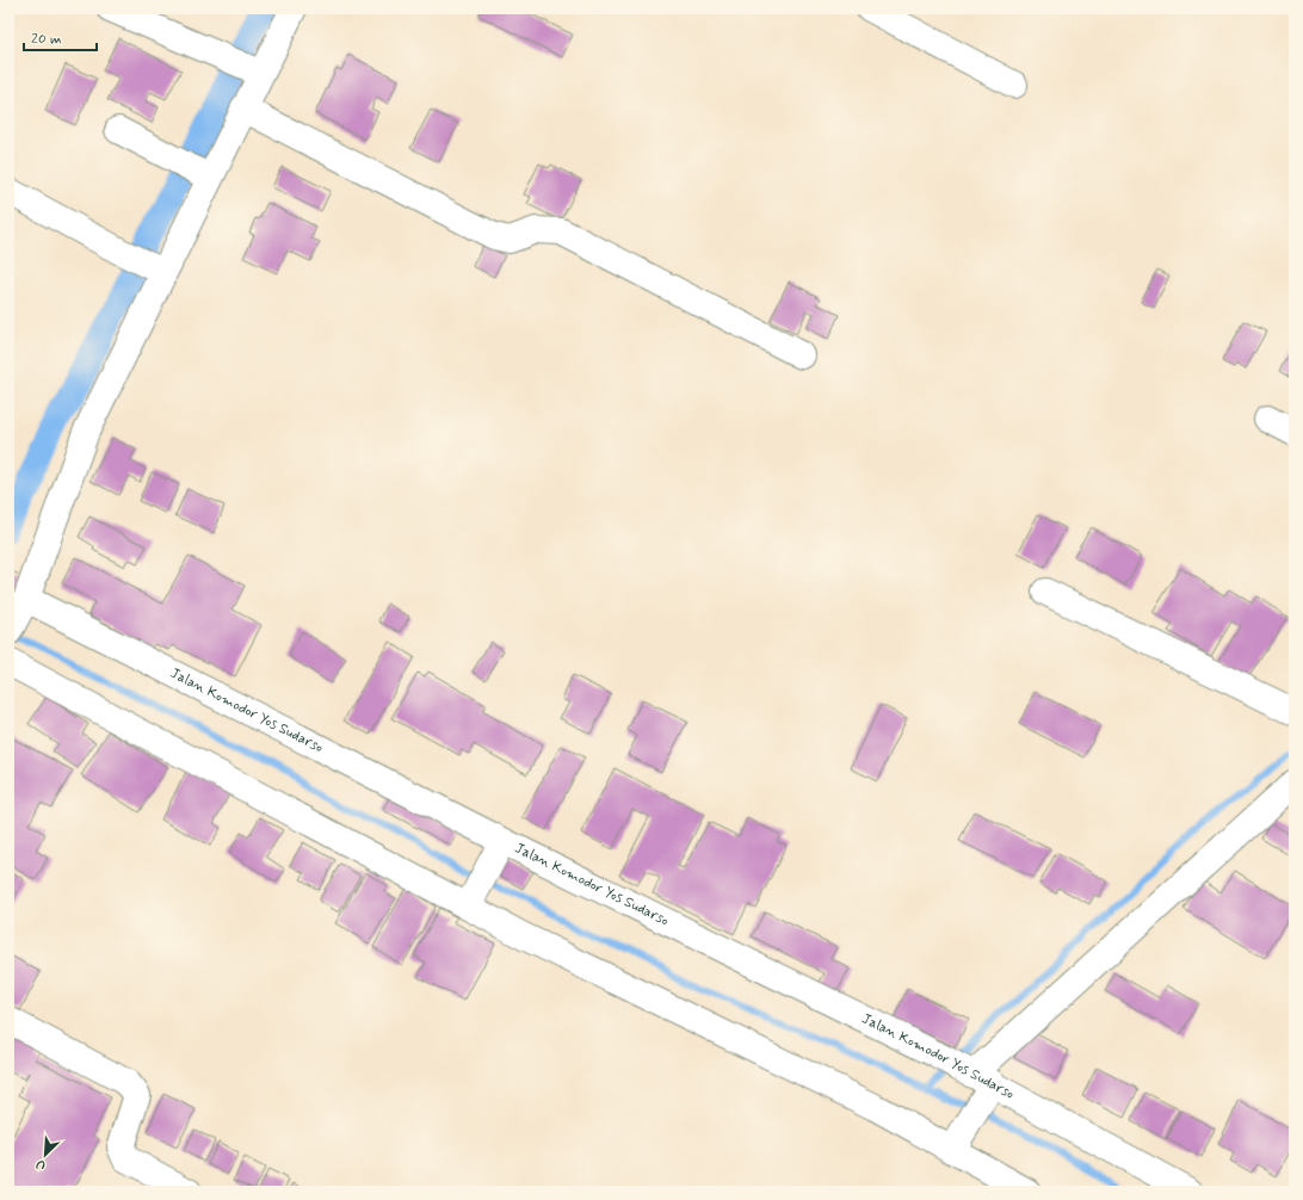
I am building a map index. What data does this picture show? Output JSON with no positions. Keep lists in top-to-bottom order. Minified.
{"streets":{"street":["Jalan Komodor Yos Sudarso"]},"scale_bar":"20 m","north":"bottom left"}
